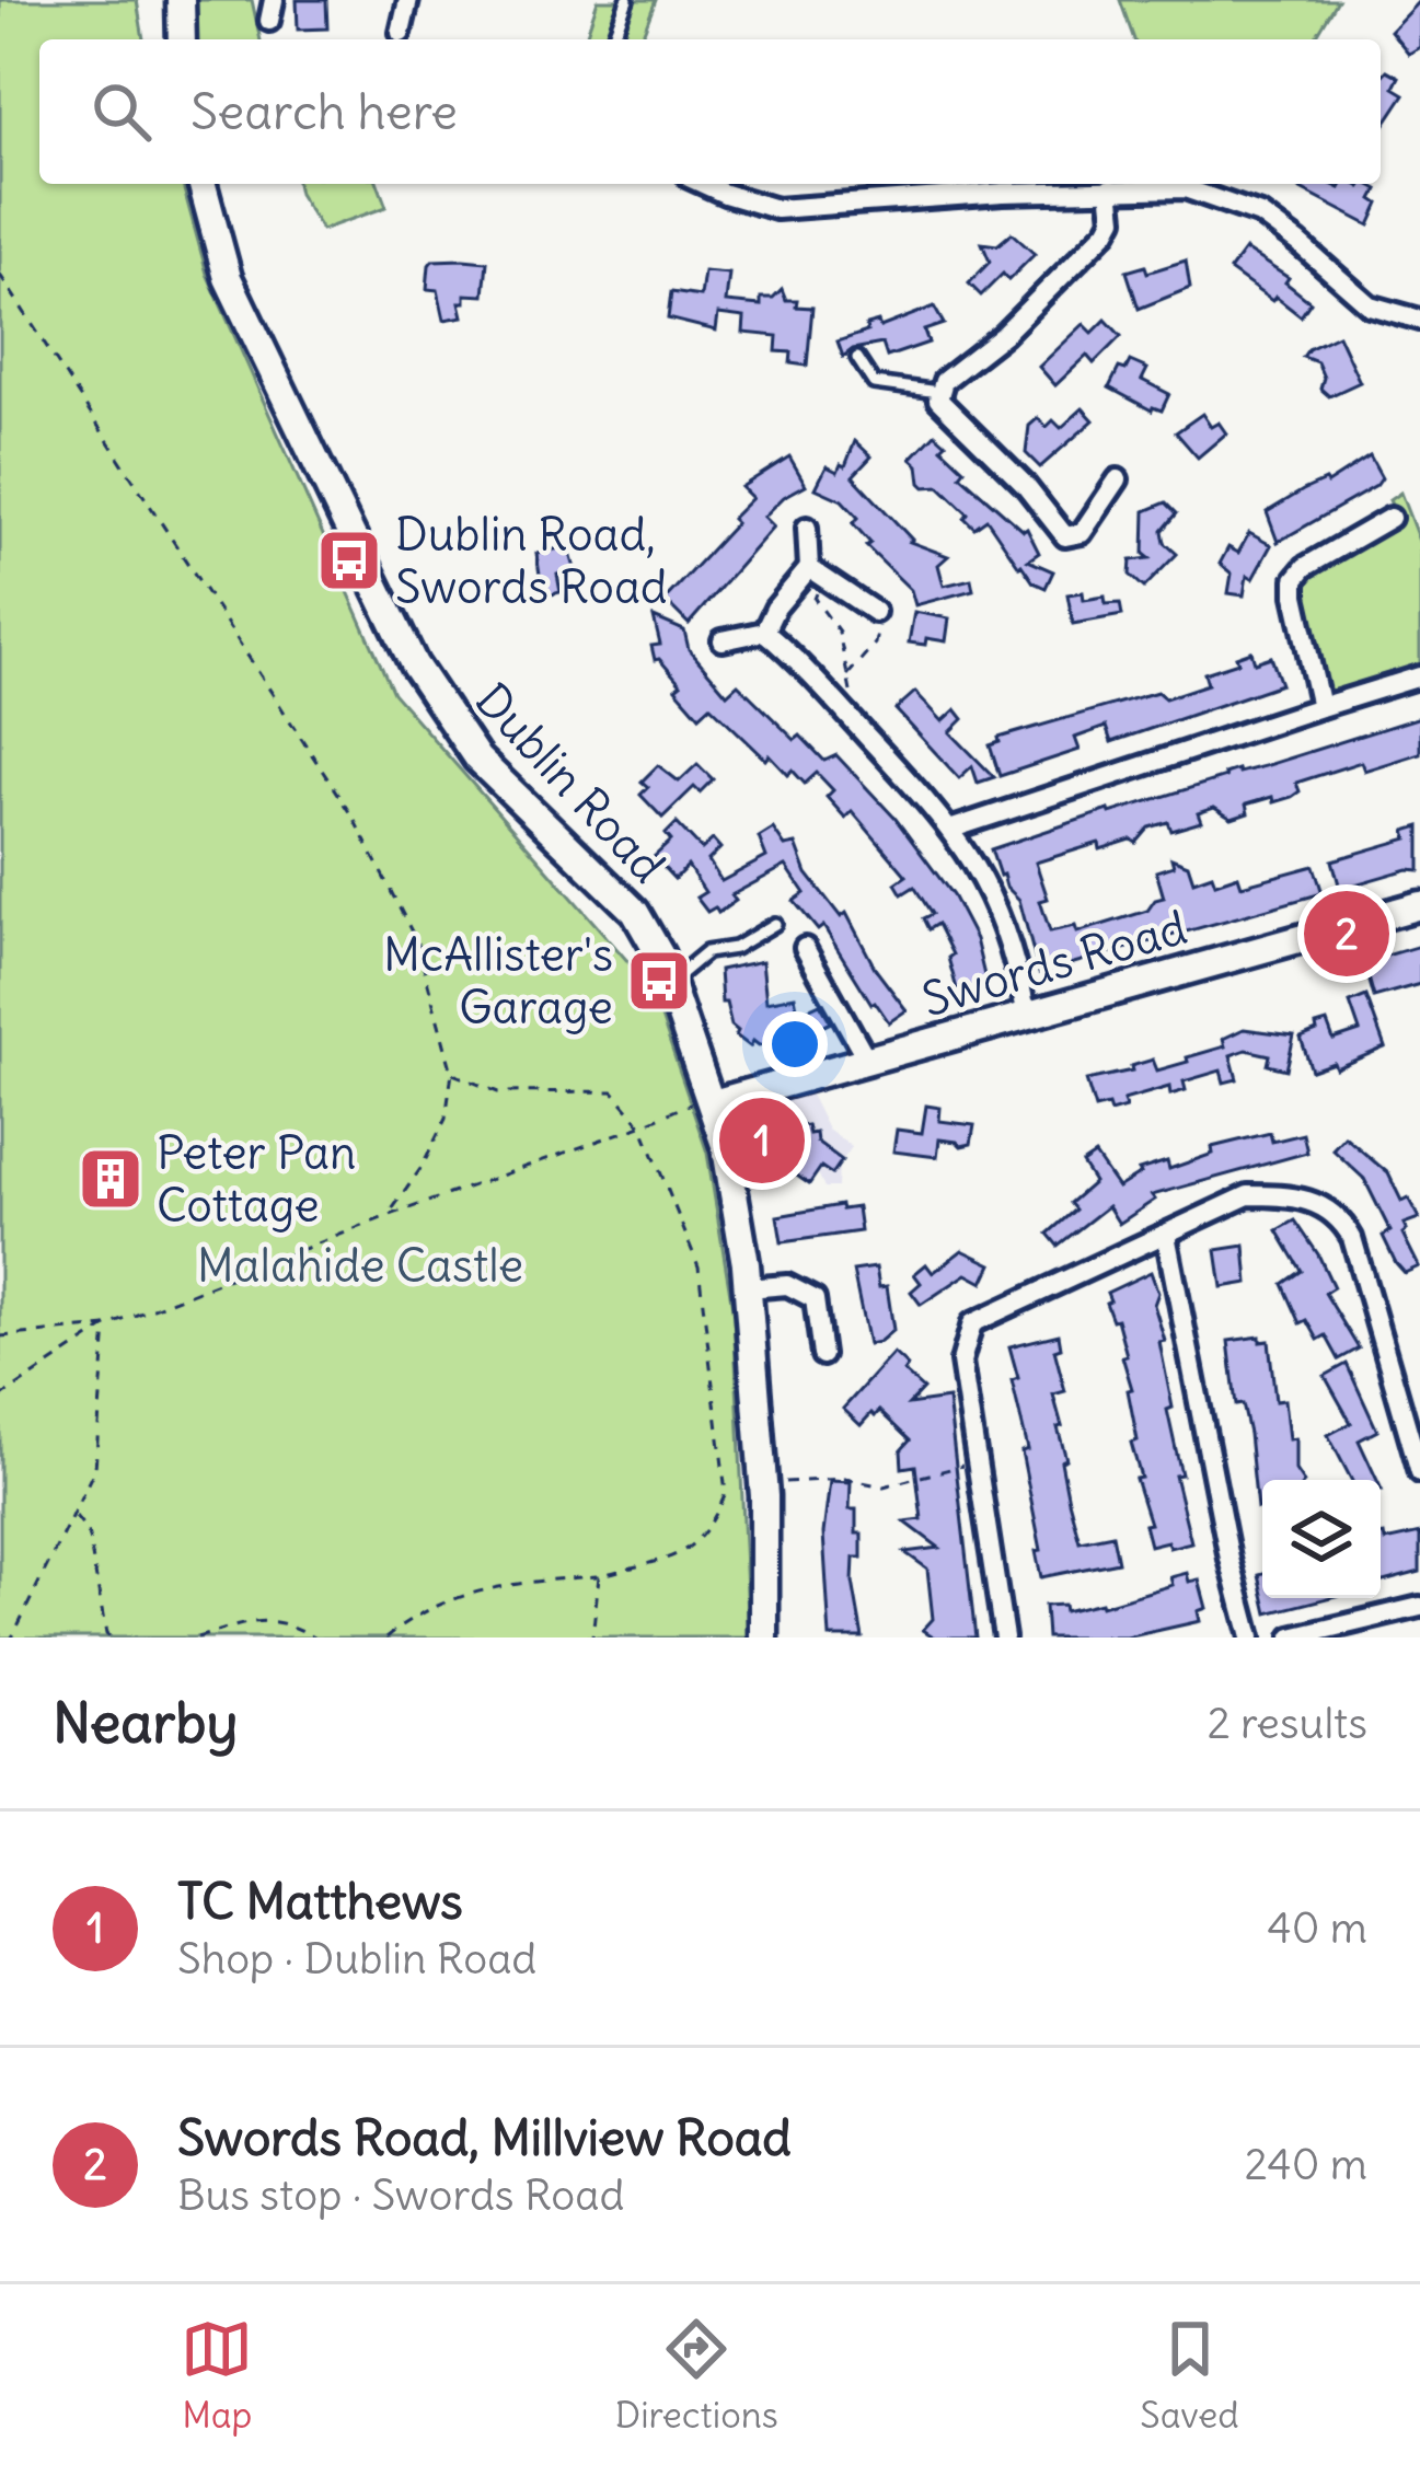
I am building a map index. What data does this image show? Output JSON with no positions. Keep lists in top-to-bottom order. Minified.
{"streets":{"main road":["Dublin Road","Swords Road"]},"crossings":[["Dublin Road","Swords Road"]],"parks":["Malahide Castle"],"places":{"bus stop":["Dublin Road, Swords Road","McAllister's Garage"],"building":["Peter Pan Cottage"]},"page":{"search":"Search here","pins":["2","1"],"heading":["Nearby","2 results"],"list":[{"mark":"1","name":"TC Matthews","note":"Shop · Dublin Road","value":"40 m"},{"mark":"2","name":"Swords Road, Millview Road","note":"Bus stop · Swords Road","value":"240 m"}],"nav":["Map","Directions","Saved"]}}
